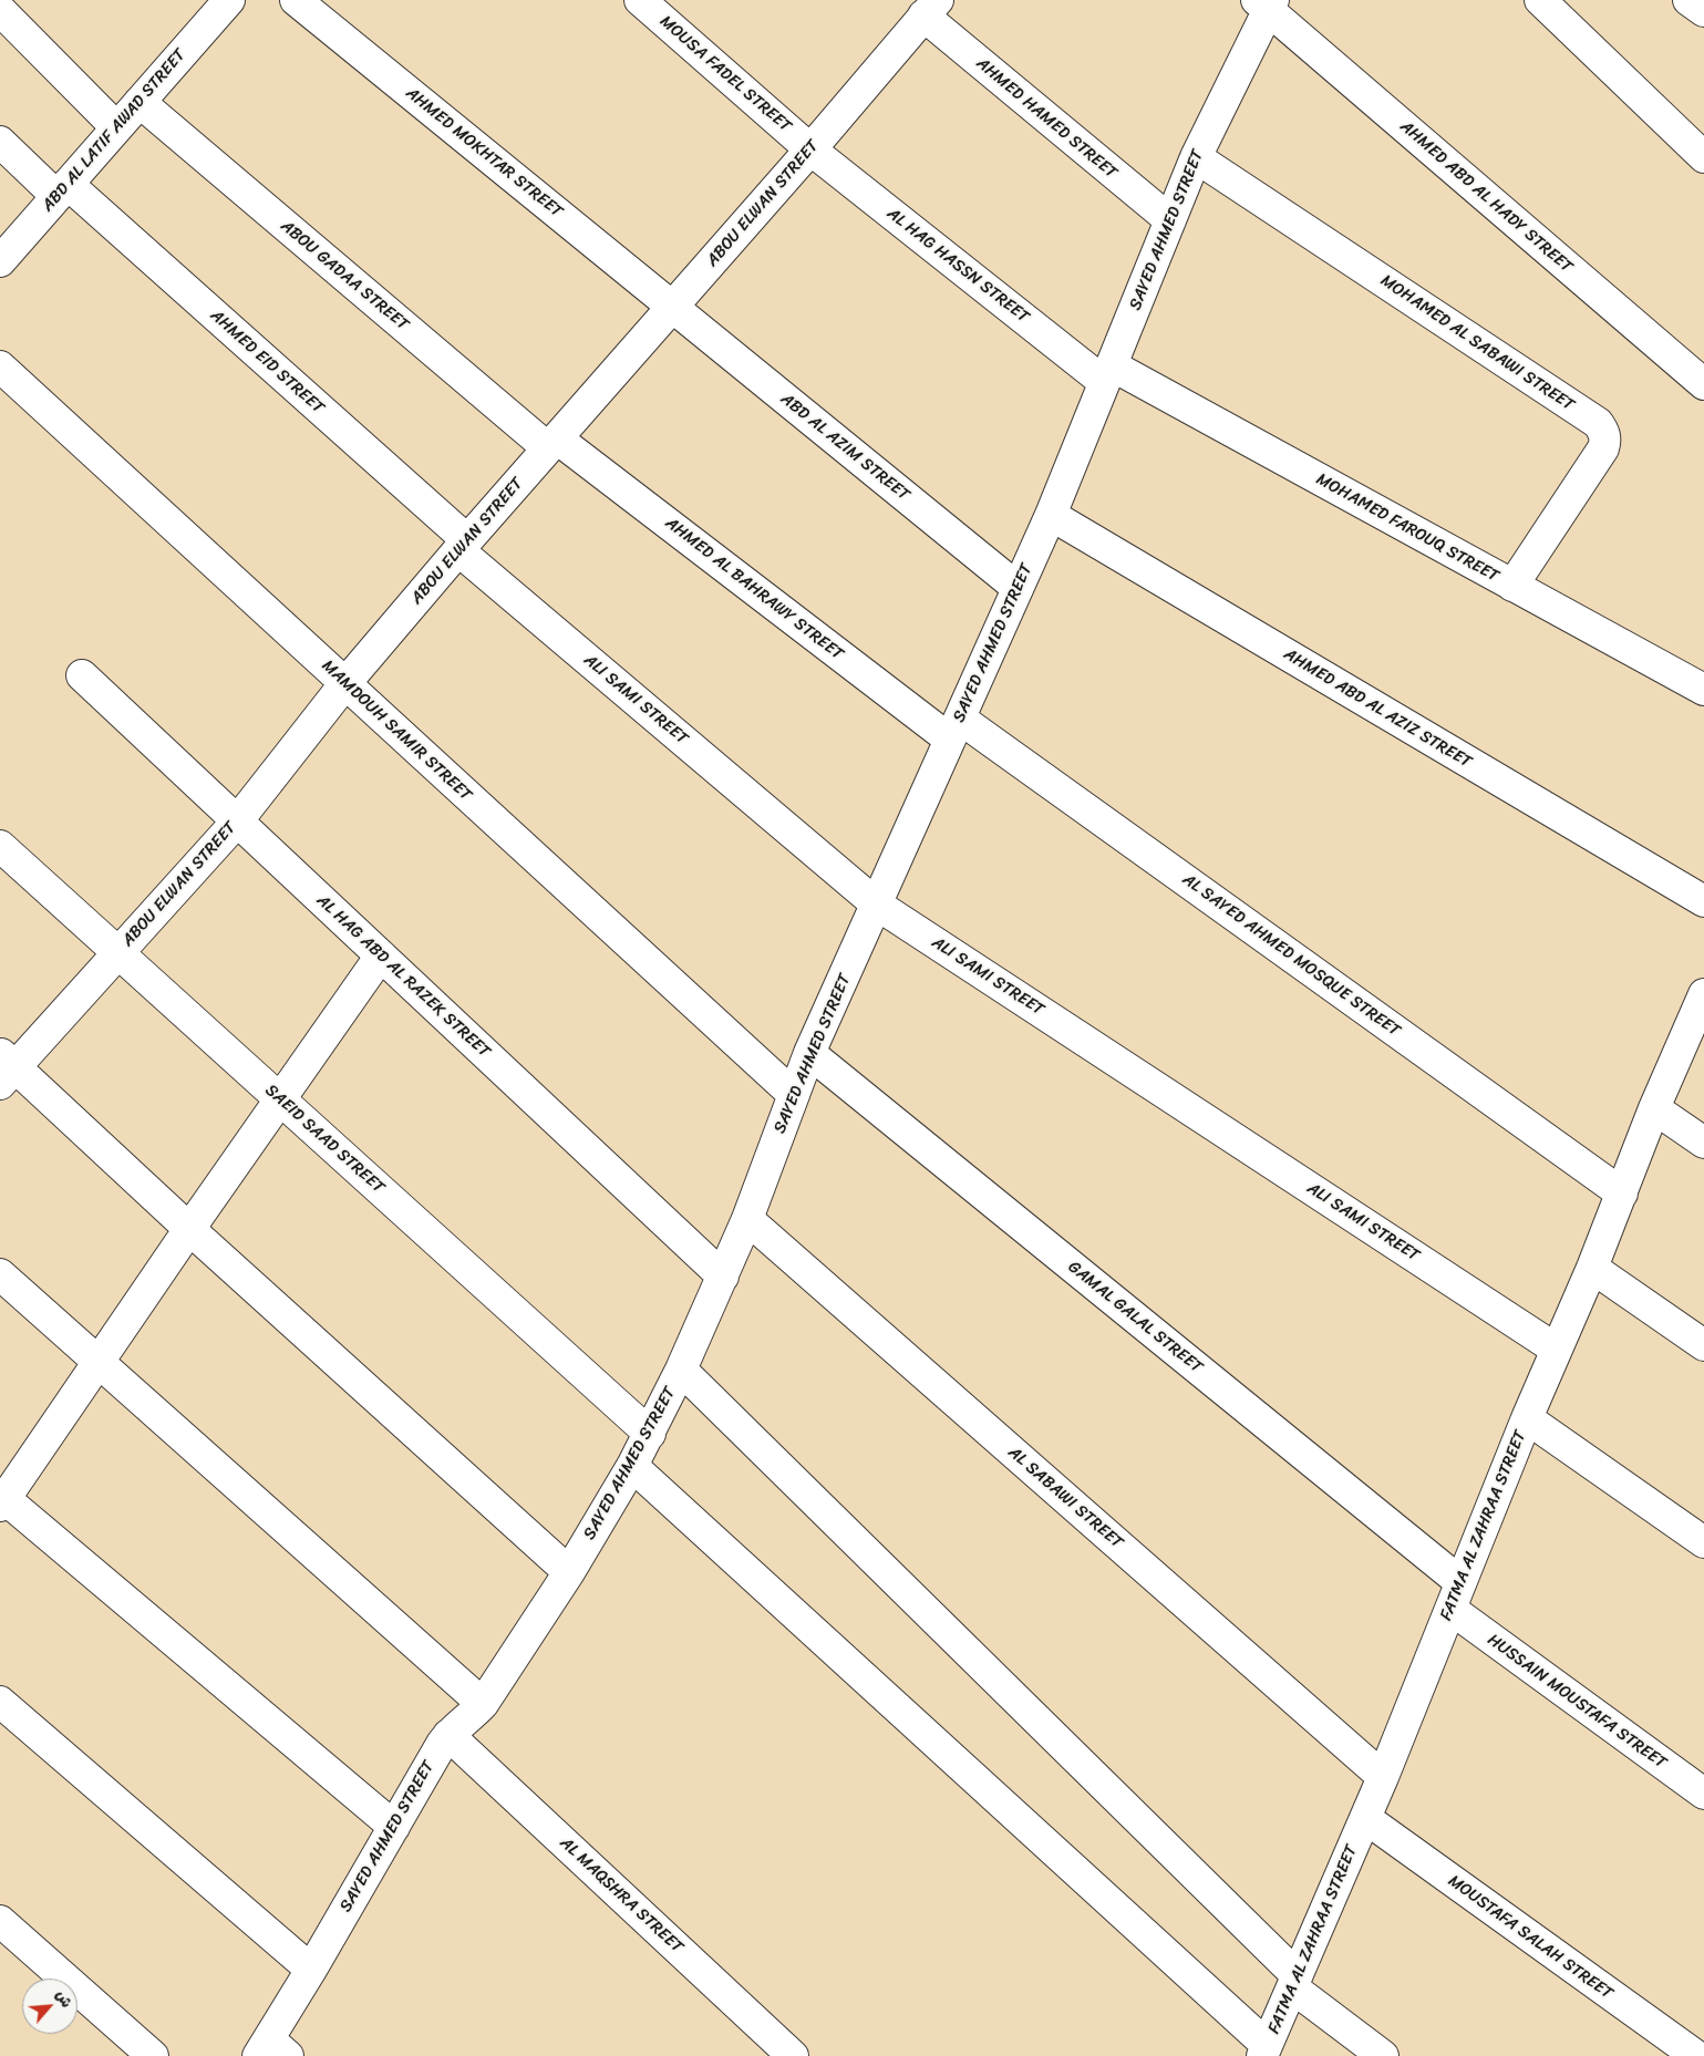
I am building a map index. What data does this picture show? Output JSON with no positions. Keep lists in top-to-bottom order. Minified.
{"streets":{"street":["MOUSA FADEL STREET","AHMED HAMED STREET","ABD AL LATIF AWAD STREET","AHMED MOKHTAR STREET","AHMED ABD AL HADY STREET","ABOU ELWAN STREET","SAYED AHMED STREET","AL HAG HASSN STREET","ABOU GADAA STREET","MOHAMED AL SABAWI STREET","AHMED EID STREET","ABD AL AZIM STREET","MOHAMED FAROUQ STREET","AHMED AL BAHRAWY STREET","ALI SAMI STREET","AHMED ABD AL AZIZ STREET","MAMDOUH SAMIR STREET","AL SAYED AHMED MOSQUE STREET","AL HAG ABD AL RAZEK STREET","SAEID SAAD STREET","GAMAL GALAL STREET","AL SABAWI STREET","FATMA AL ZAHRAA STREET","HUSSAIN MOUSTAFA STREET","AL MAQSHRA STREET","MOUSTAFA SALAH STREET"]},"crossings":[["MOUSA FADEL STREET","ABOU ELWAN STREET"],["MOUSA FADEL STREET","AL HAG HASSN STREET"],["AHMED HAMED STREET","ABOU ELWAN STREET"],["AHMED HAMED STREET","SAYED AHMED STREET"],["ABD AL LATIF AWAD STREET","ABOU GADAA STREET"],["ABD AL LATIF AWAD STREET","AHMED EID STREET"],["AHMED MOKHTAR STREET","ABOU ELWAN STREET"],["AHMED MOKHTAR STREET","ABD AL AZIM STREET"],["AHMED ABD AL HADY STREET","SAYED AHMED STREET"],["ABOU ELWAN STREET","AL HAG HASSN STREET"],["ABOU ELWAN STREET","ABOU GADAA STREET"],["ABOU ELWAN STREET","AHMED EID STREET"],["ABOU ELWAN STREET","ABD AL AZIM STREET"],["ABOU ELWAN STREET","AHMED AL BAHRAWY STREET"],["ABOU ELWAN STREET","ALI SAMI STREET"],["ABOU ELWAN STREET","MAMDOUH SAMIR STREET"],["ABOU ELWAN STREET","AL HAG ABD AL RAZEK STREET"],["ABOU ELWAN STREET","SAEID SAAD STREET"],["SAYED AHMED STREET","AL HAG HASSN STREET"],["SAYED AHMED STREET","MOHAMED AL SABAWI STREET"],["SAYED AHMED STREET","ABD AL AZIM STREET"],["SAYED AHMED STREET","MOHAMED FAROUQ STREET"],["SAYED AHMED STREET","AHMED AL BAHRAWY STREET"],["SAYED AHMED STREET","ALI SAMI STREET"],["SAYED AHMED STREET","AHMED ABD AL AZIZ STREET"],["SAYED AHMED STREET","MAMDOUH SAMIR STREET"],["SAYED AHMED STREET","AL SAYED AHMED MOSQUE STREET"],["SAYED AHMED STREET","AL HAG ABD AL RAZEK STREET"],["SAYED AHMED STREET","SAEID SAAD STREET"],["SAYED AHMED STREET","GAMAL GALAL STREET"],["SAYED AHMED STREET","AL SABAWI STREET"],["SAYED AHMED STREET","AL MAQSHRA STREET"],["AL HAG HASSN STREET","MOHAMED FAROUQ STREET"],["ABOU GADAA STREET","AHMED AL BAHRAWY STREET"],["MOHAMED AL SABAWI STREET","MOHAMED FAROUQ STREET"],["AHMED EID STREET","ALI SAMI STREET"],["AHMED AL BAHRAWY STREET","AL SAYED AHMED MOSQUE STREET"],["ALI SAMI STREET","FATMA AL ZAHRAA STREET"],["AL SAYED AHMED MOSQUE STREET","FATMA AL ZAHRAA STREET"],["GAMAL GALAL STREET","FATMA AL ZAHRAA STREET"],["GAMAL GALAL STREET","HUSSAIN MOUSTAFA STREET"],["AL SABAWI STREET","FATMA AL ZAHRAA STREET"],["FATMA AL ZAHRAA STREET","HUSSAIN MOUSTAFA STREET"],["FATMA AL ZAHRAA STREET","MOUSTAFA SALAH STREET"]],"north":"top right"}
